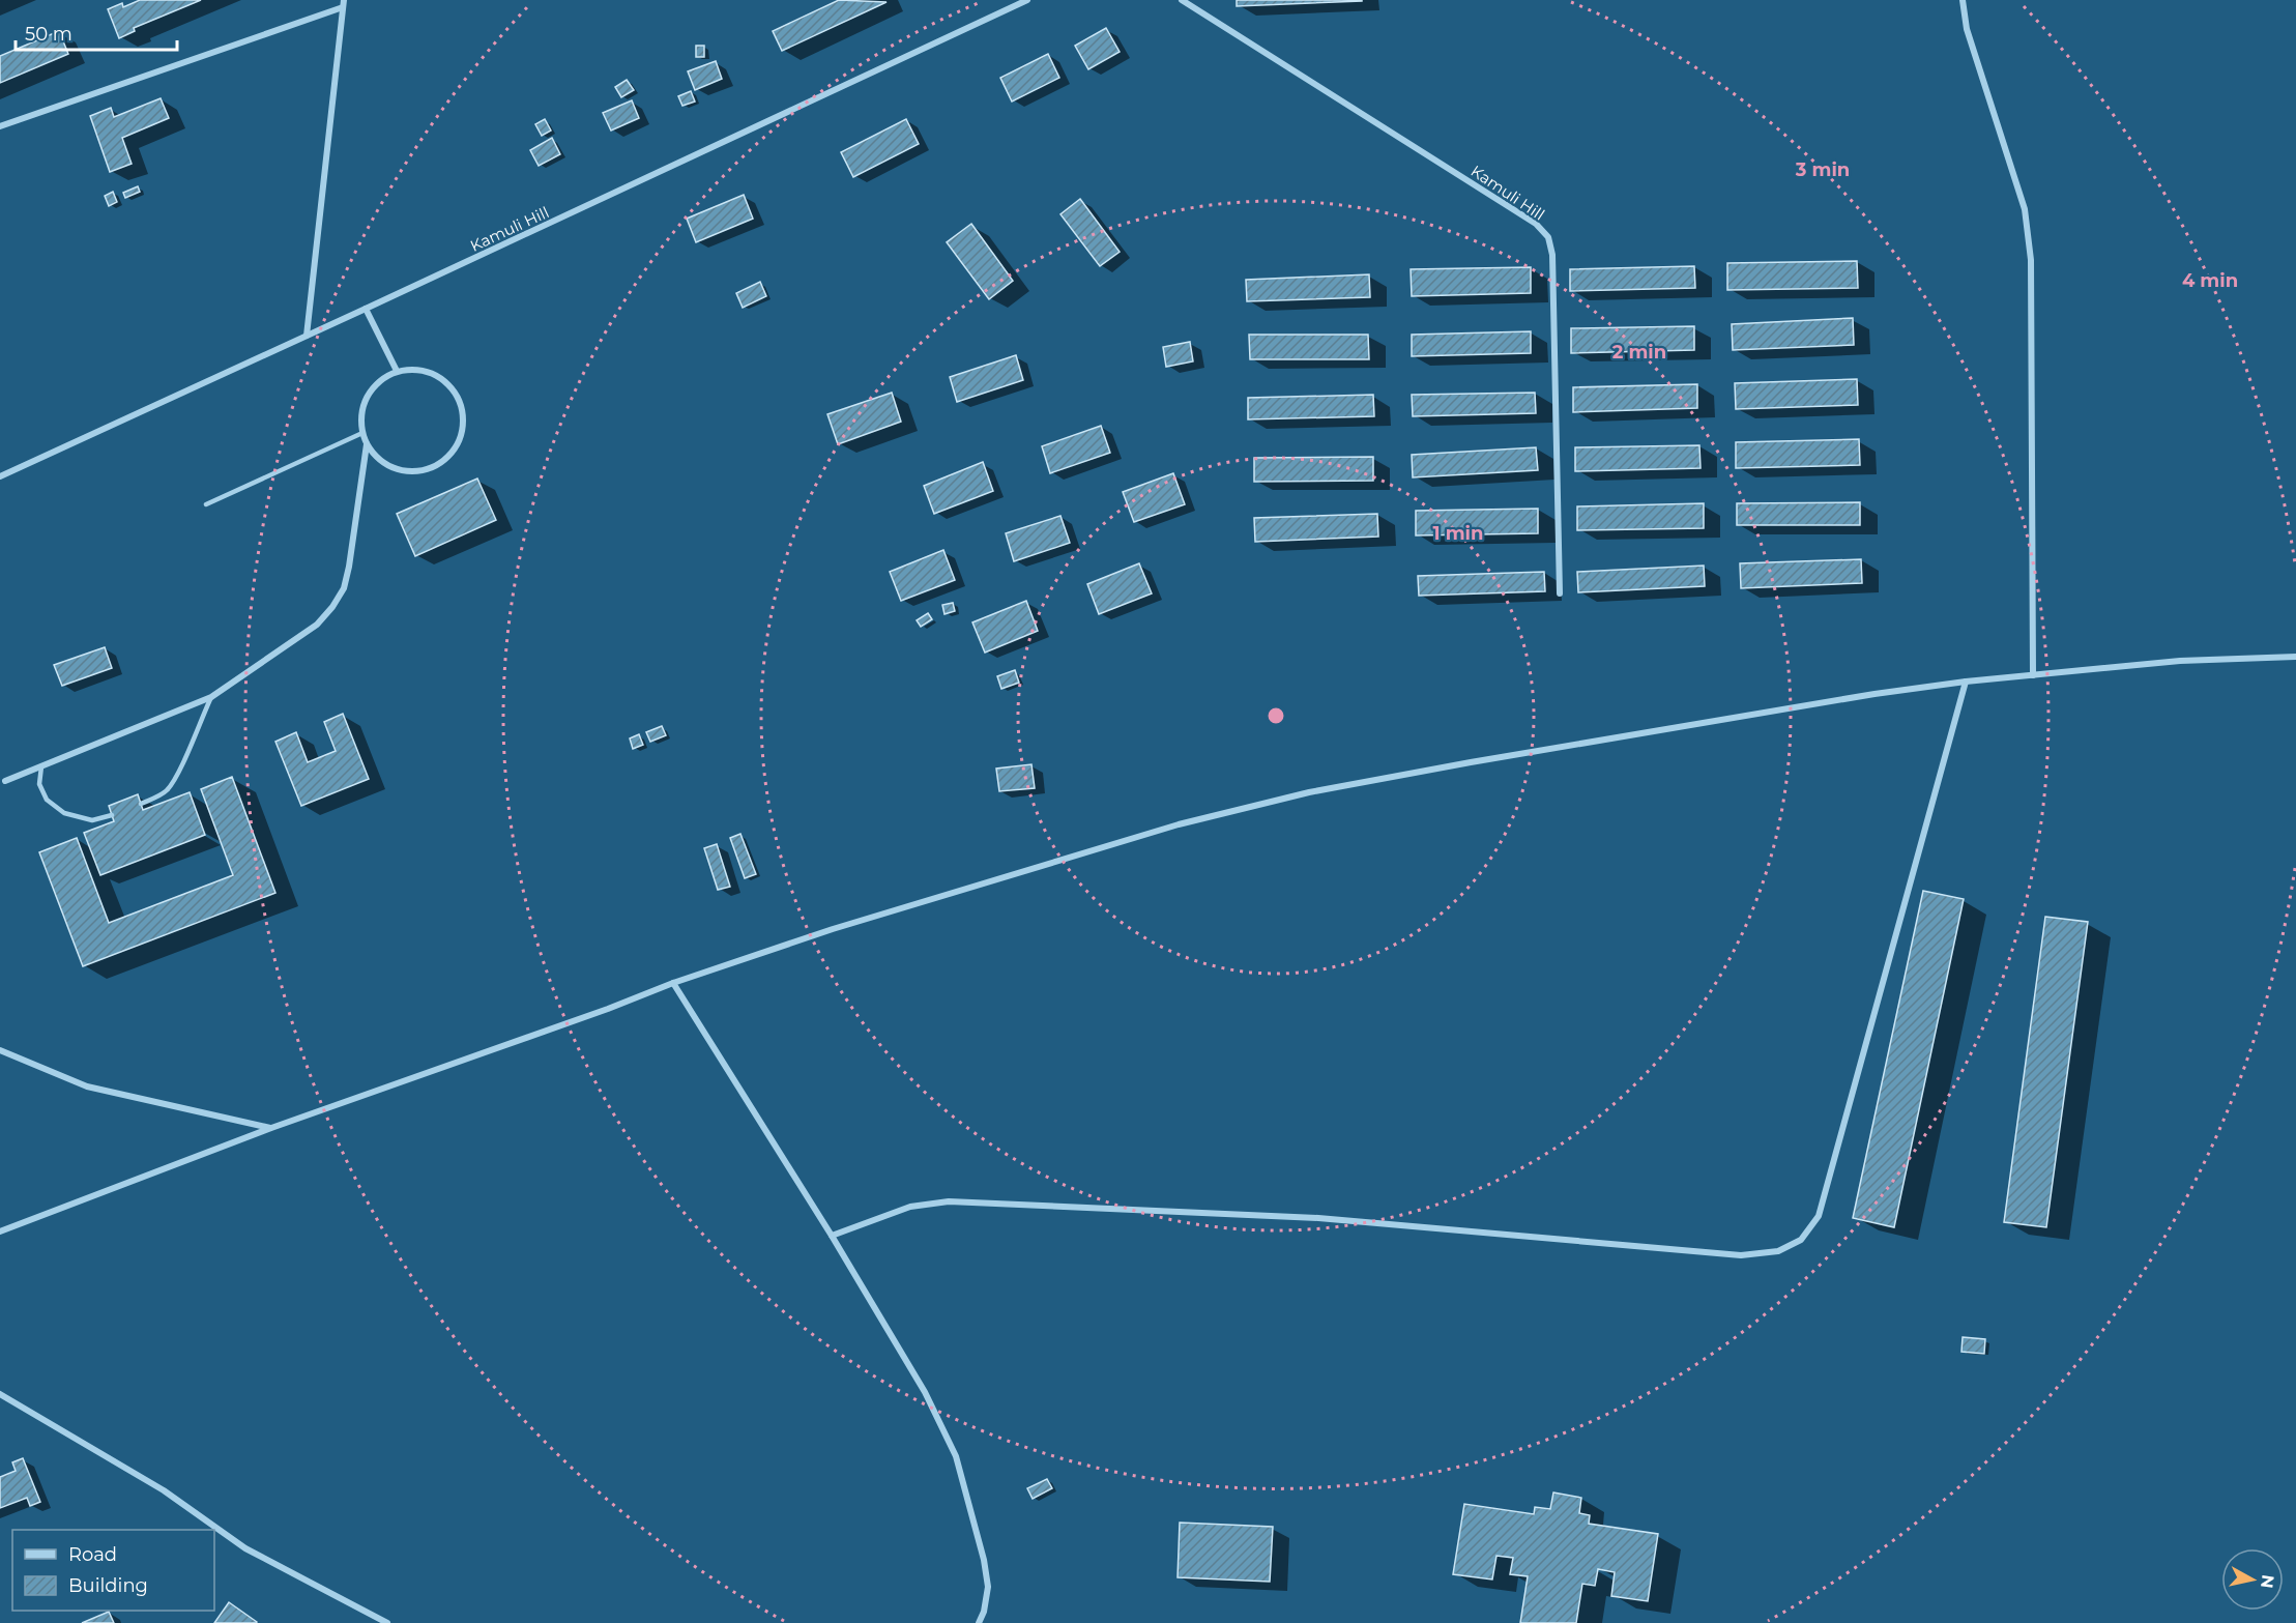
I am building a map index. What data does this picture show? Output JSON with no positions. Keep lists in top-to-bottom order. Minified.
{"streets":{"street":["Kamuli Hill"]},"legend":["Road","Building"],"scale_bar":"50 m","north":"right","rings":["3 min","4 min","2 min","1 min"]}
